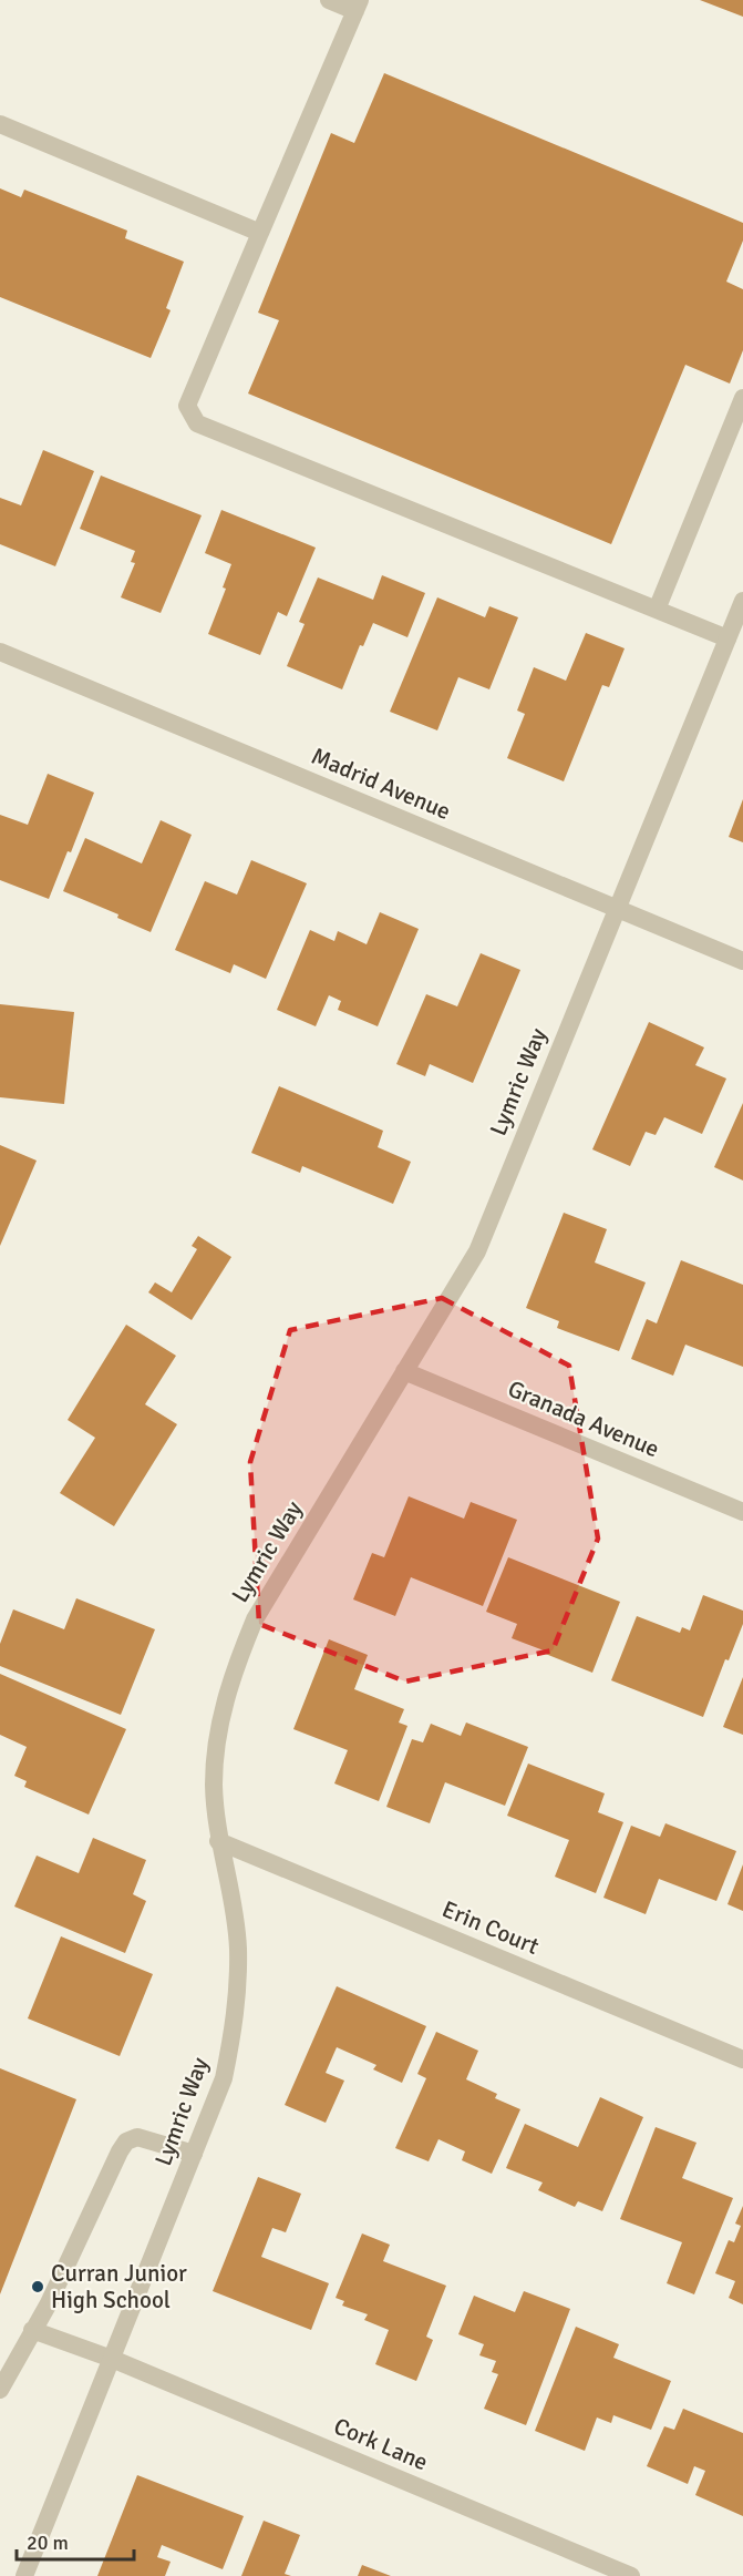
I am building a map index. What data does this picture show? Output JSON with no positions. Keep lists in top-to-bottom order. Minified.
{"streets":{"street":["Madrid Avenue","Lymric Way","Granada Avenue","Erin Court","Cork Lane"]},"crossings":[["Madrid Avenue","Lymric Way"],["Lymric Way","Granada Avenue"],["Lymric Way","Erin Court"],["Lymric Way","Cork Lane"]],"places":["Curran Junior High School"],"scale_bar":"20 m"}
